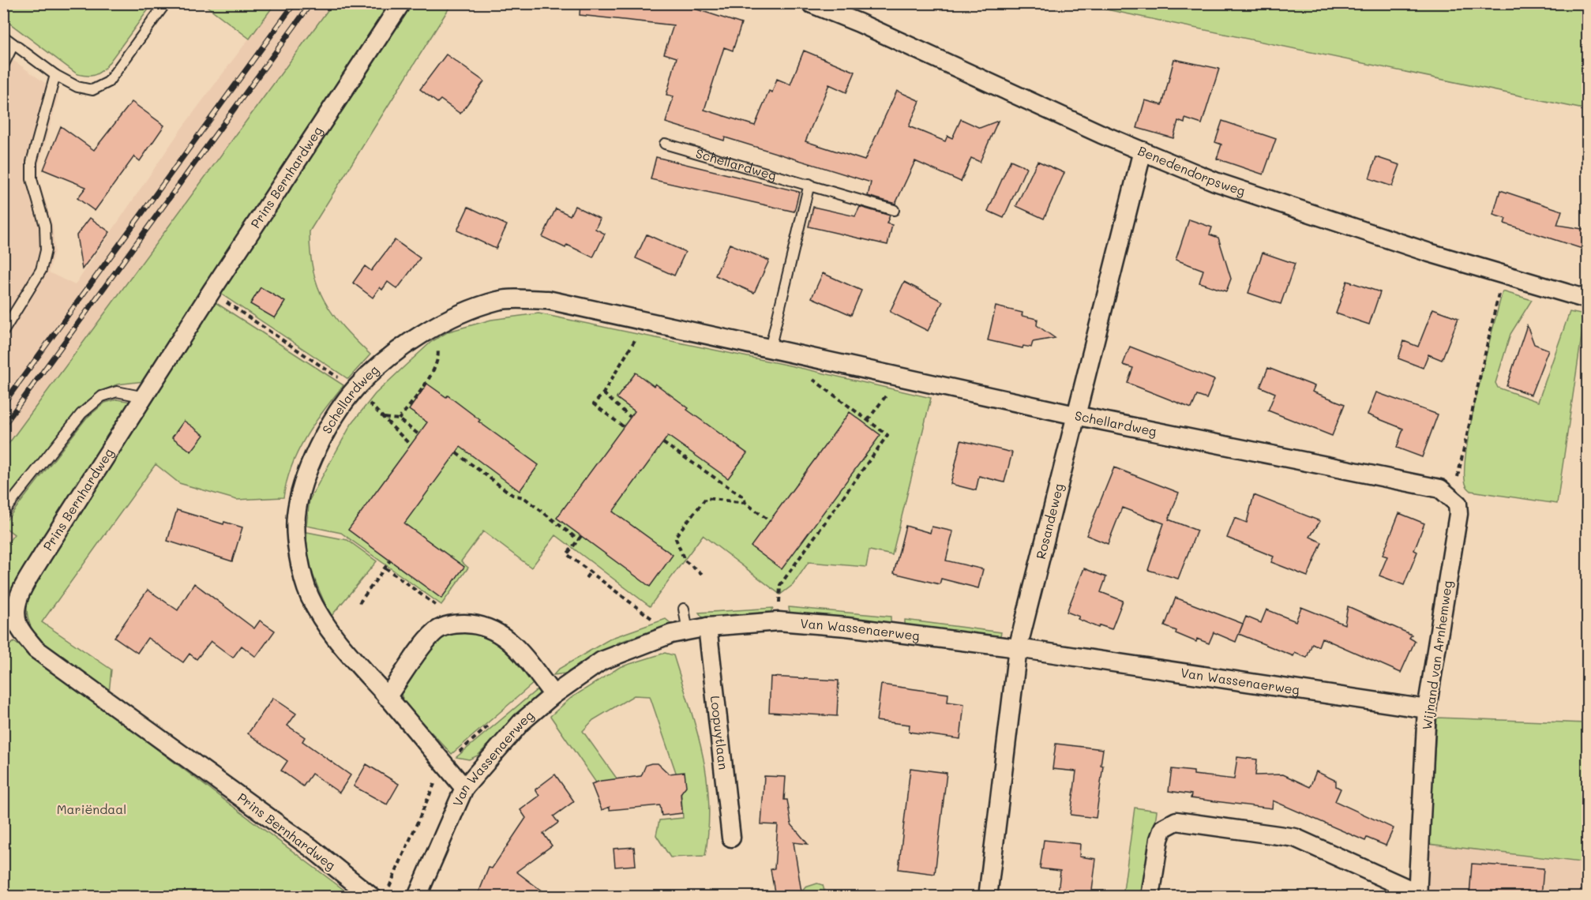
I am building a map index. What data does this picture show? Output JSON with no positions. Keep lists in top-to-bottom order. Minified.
{"streets":{"street":["Schellardweg","Benedendorpsweg","Prins Bernhardweg","Rosandeweg","Van Wassenaerweg","Wijnand van Arnhemweg","Loopuytlaan"]},"crossings":[["Schellardweg","Rosandeweg"],["Schellardweg","Van Wassenaerweg"],["Schellardweg","Wijnand van Arnhemweg"],["Benedendorpsweg","Rosandeweg"],["Rosandeweg","Van Wassenaerweg"],["Van Wassenaerweg","Wijnand van Arnhemweg"],["Van Wassenaerweg","Loopuytlaan"]],"parks":["Mariëndaal"]}
